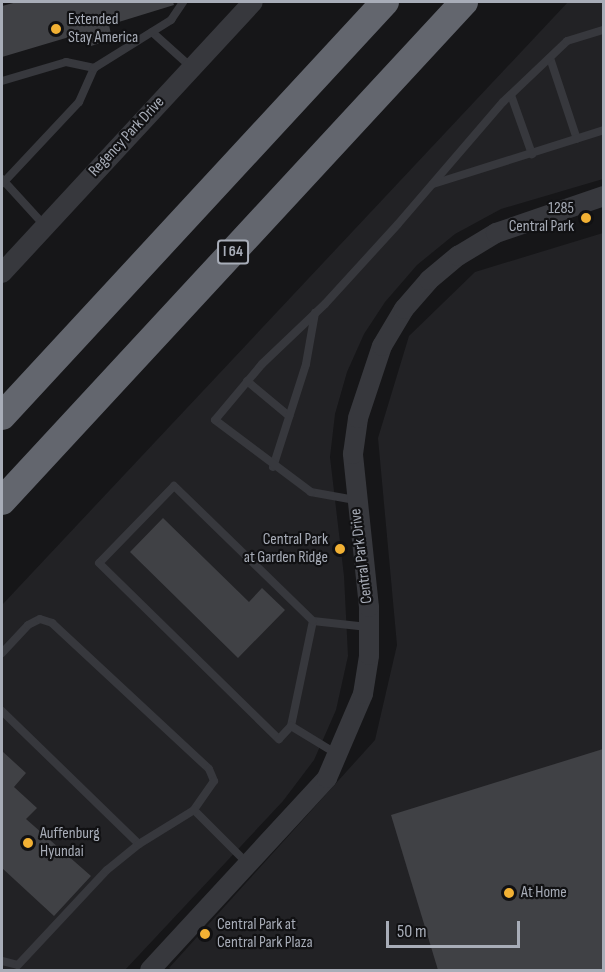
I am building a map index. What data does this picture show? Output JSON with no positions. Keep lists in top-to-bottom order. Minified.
{"streets":{"highway":["I 64"],"street":["Regency Park Drive","Central Park Drive"]},"places":["Extended Stay America","1285 Central Park","Central Park at Garden Ridge","Auffenburg Hyundai","At Home","Central Park at Central Park Plaza"],"scale_bar":"50 m"}
